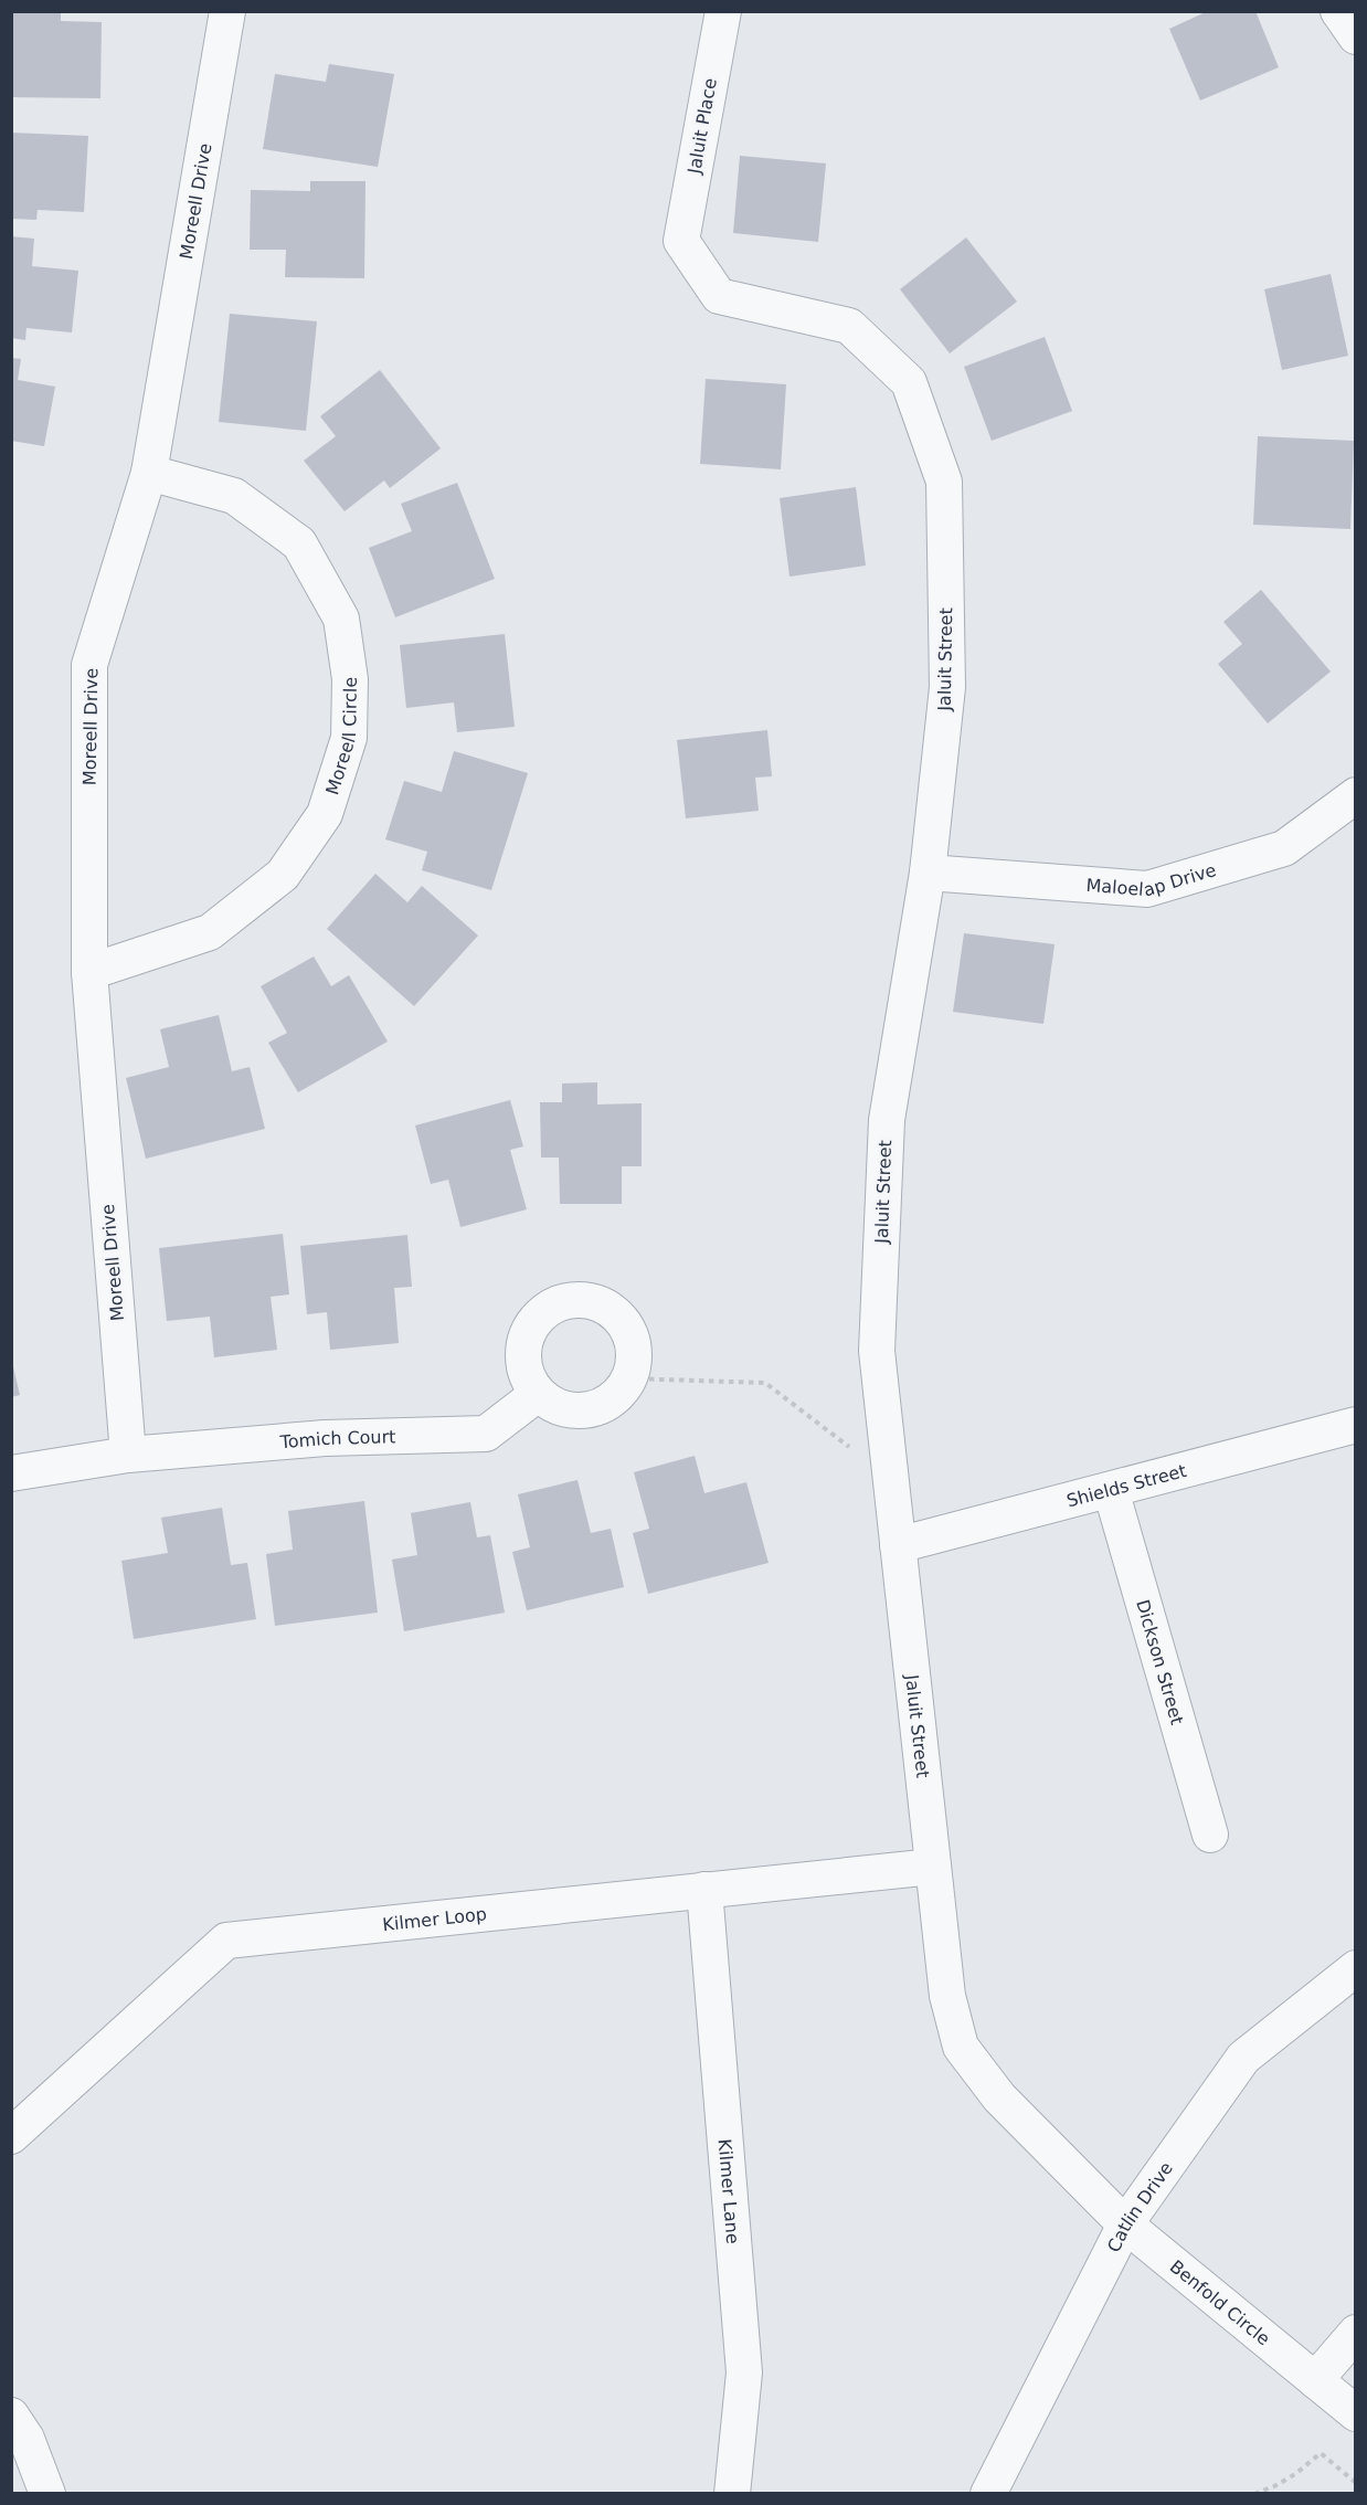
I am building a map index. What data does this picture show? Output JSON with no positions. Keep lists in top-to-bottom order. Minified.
{"streets":{"street":["Jaluit Place","Moreell Drive","Jaluit Street","Moreell Circle","Maloelap Drive","Tomich Court","Shields Street","Dickson Street","Kilmer Loop","Kilmer Lane","Catlin Drive","Benfold Circle"]},"crossings":[["Jaluit Place","Jaluit Street"],["Moreell Drive","Moreell Circle"],["Moreell Drive","Tomich Court"],["Jaluit Street","Maloelap Drive"],["Jaluit Street","Shields Street"],["Jaluit Street","Kilmer Loop"],["Jaluit Street","Catlin Drive"],["Jaluit Street","Benfold Circle"],["Shields Street","Dickson Street"],["Kilmer Loop","Kilmer Lane"],["Catlin Drive","Benfold Circle"]]}
